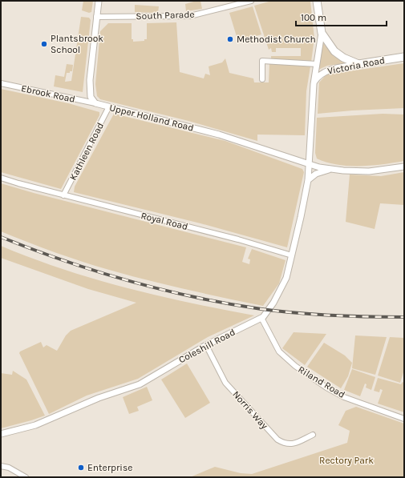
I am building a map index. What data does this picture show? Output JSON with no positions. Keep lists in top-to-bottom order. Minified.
{"streets":{"main road":["Victoria Road"],"street":["South Parade","Ebrook Road","Upper Holland Road","Kathleen Road","Royal Road","Coleshill Road","Riland Road","Norris Way"]},"crossings":[["Victoria Road","Upper Holland Road"],["Victoria Road","Coleshill Road"],["Ebrook Road","Upper Holland Road"],["Upper Holland Road","Kathleen Road"],["Upper Holland Road","Coleshill Road"],["Kathleen Road","Royal Road"],["Royal Road","Coleshill Road"],["Coleshill Road","Riland Road"],["Coleshill Road","Norris Way"]],"parks":["Rectory Park"],"places":["Methodist Church","Plantsbrook School","Enterprise"],"scale_bar":"100 m"}
